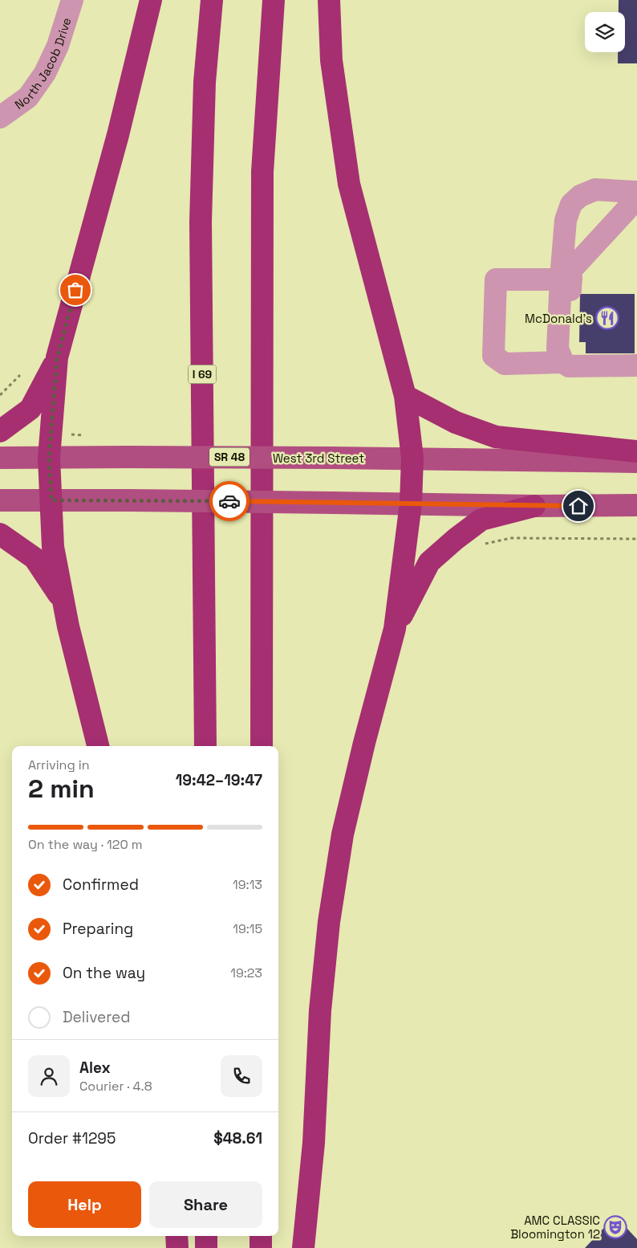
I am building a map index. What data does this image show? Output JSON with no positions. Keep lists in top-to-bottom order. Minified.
{"streets":{"highway":["I 69"],"main road":["SR 48","West 3rd Street"],"street":["North Jacob Drive"]},"places":{"restaurant":["McDonald's"],"theatre":["AMC CLASSIC Bloomington 12"]},"page":{"heading":["2 min","Arriving in","19:42–19:47"],"panel":["Alex","Courier · 4.8","Order #1295","$48.61"],"bar":"On the way · 120 m","list":[["Confirmed","19:13"],["Preparing","19:15"],["On the way","19:23"],"Delivered"],"buttons":["Help","Share"]}}
